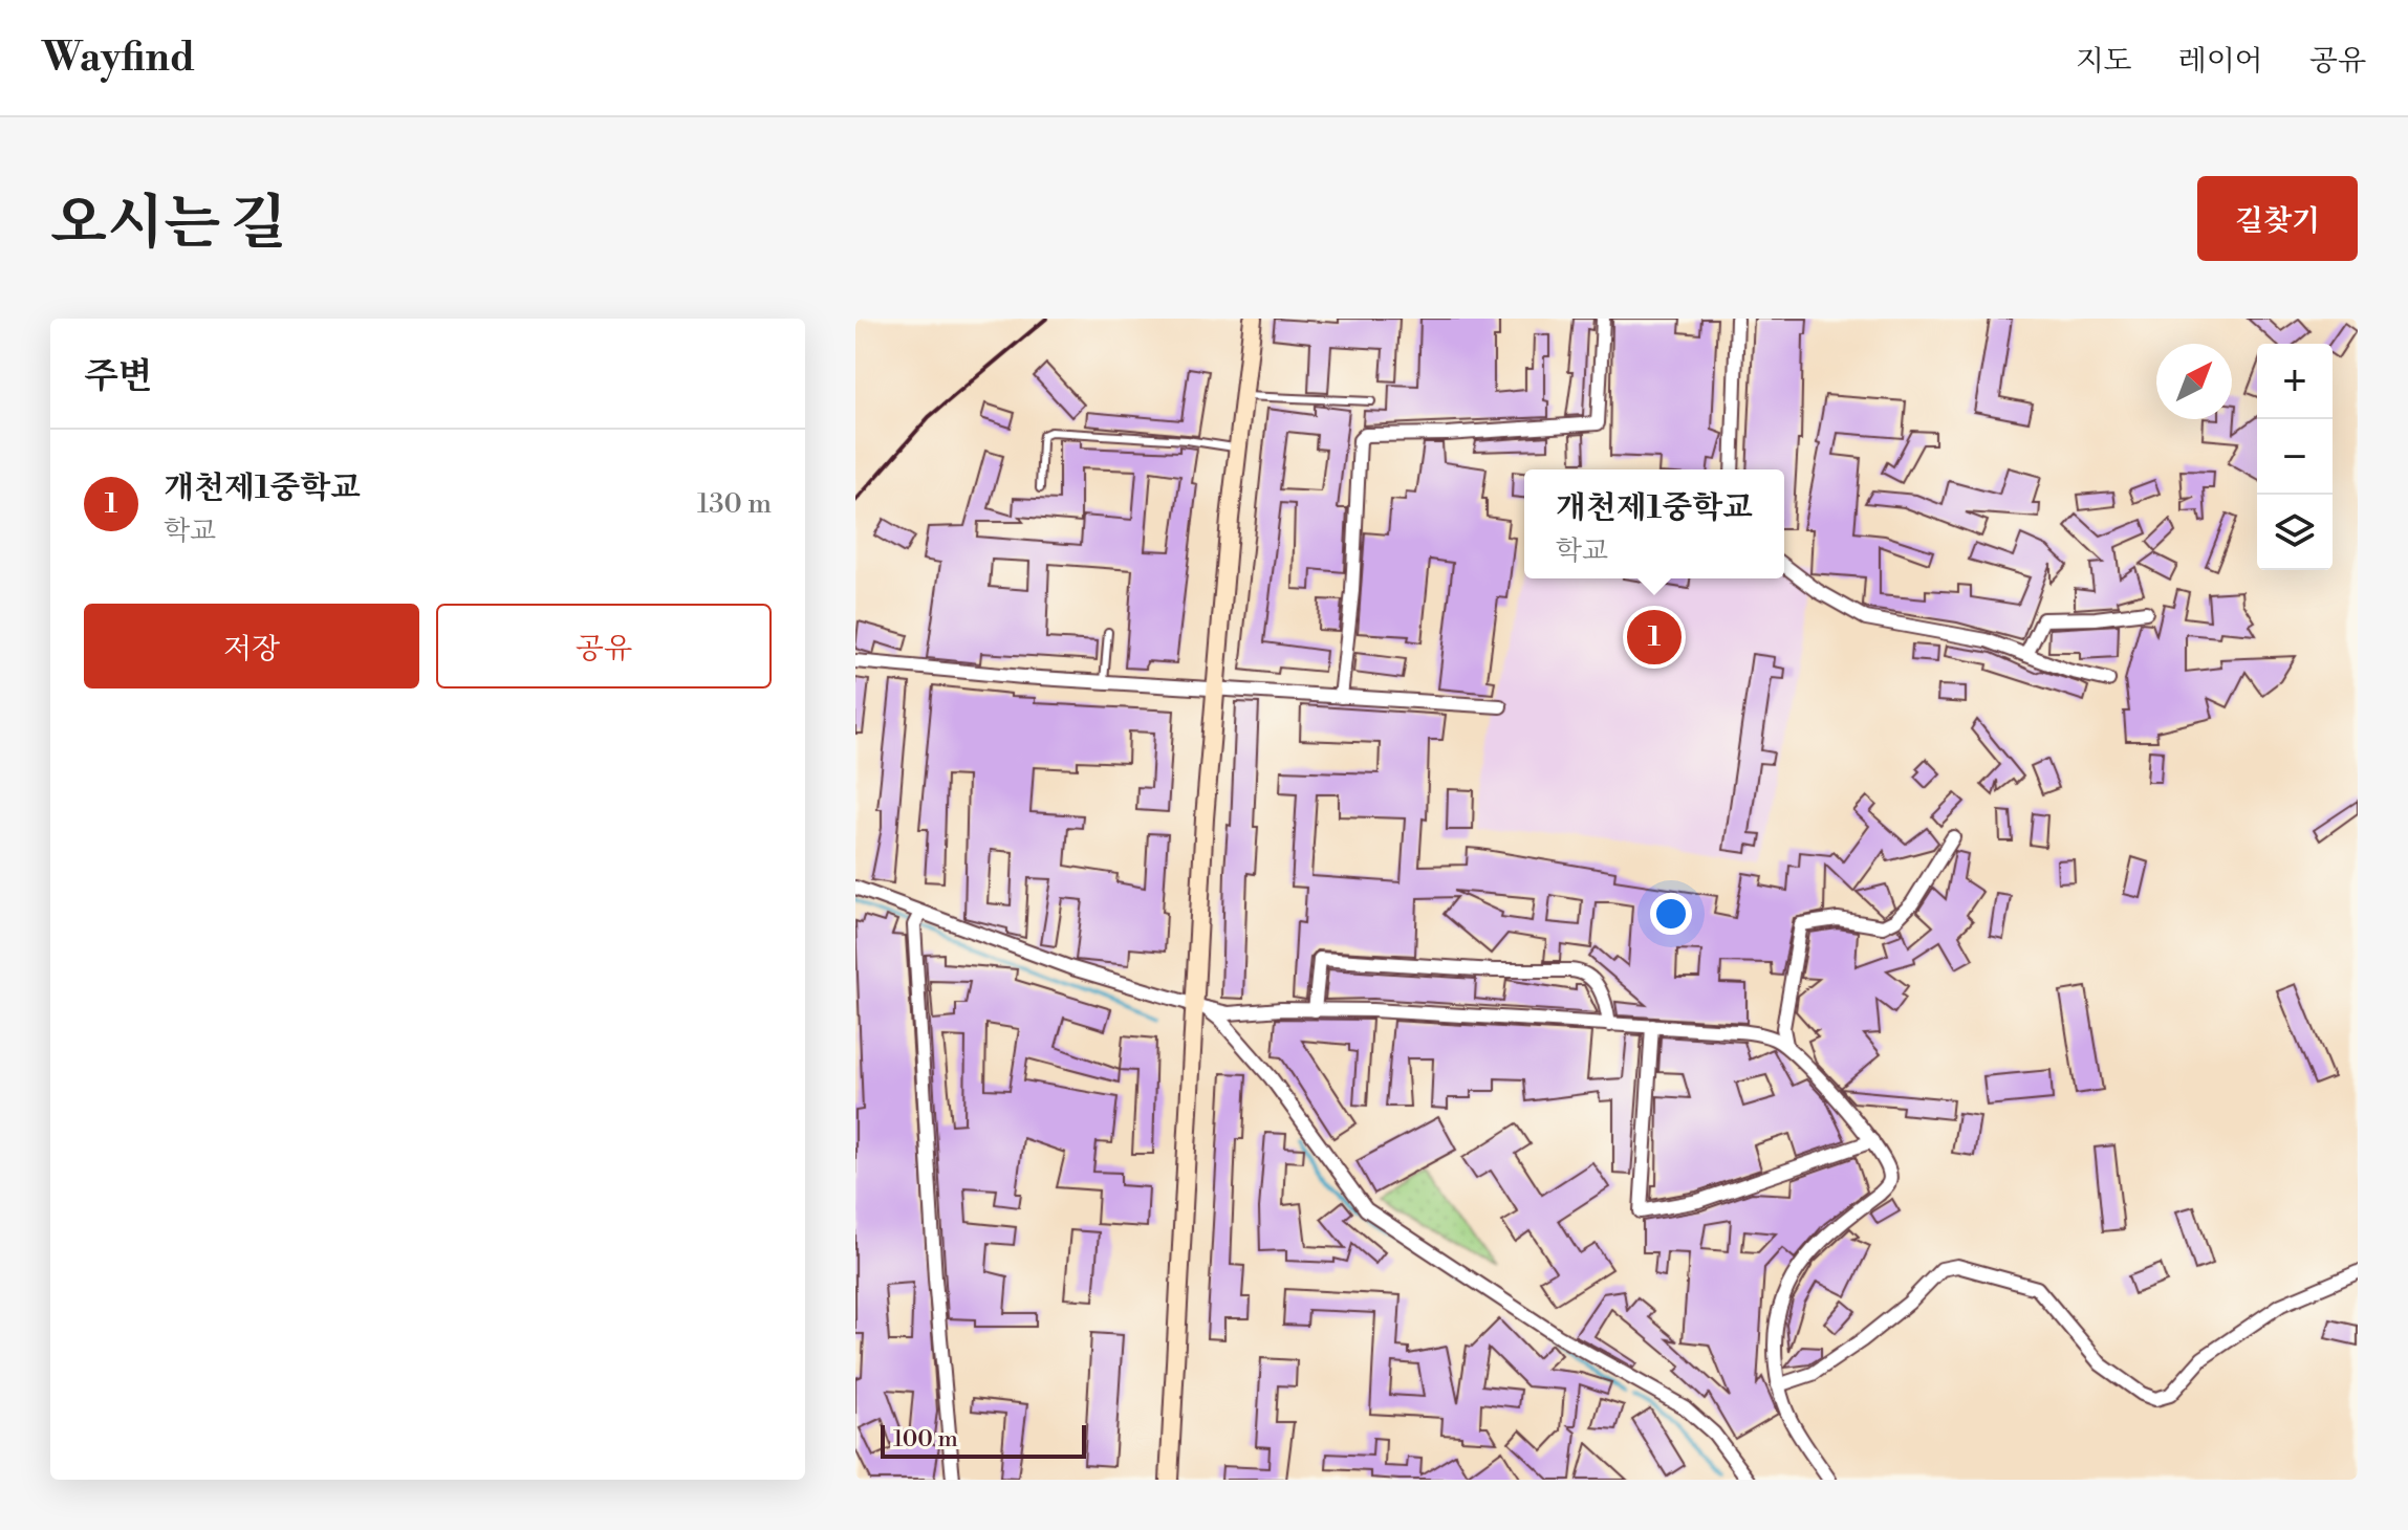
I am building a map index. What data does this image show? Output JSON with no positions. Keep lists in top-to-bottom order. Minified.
{"scale_bar":"100 m","north":"top right","page":{"header":"Wayfind","nav":["지도","레이어","공유"],"title":"오시는 길","buttons":["길찾기",["저장","공유"]],"heading":"주변","map_buttons":["+","−"],"list":[{"mark":"1","name":"개천제1중학교","note":"학교","value":"130 m"}],"popup":["개천제1중학교","학교"],"pins":"1","scale":"100 m"}}
